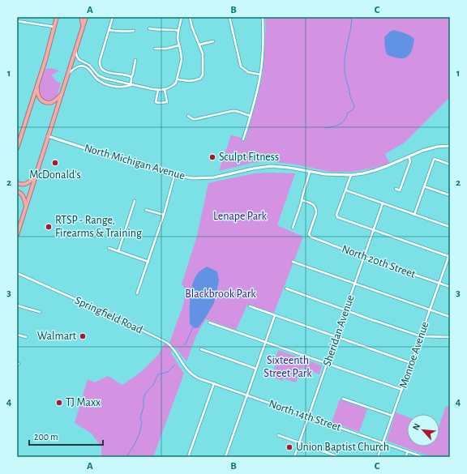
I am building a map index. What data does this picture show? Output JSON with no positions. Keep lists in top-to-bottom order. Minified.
{"streets":{"street":["North Michigan Avenue","North 20th Street","Springfield Road","Sheridan Avenue","Monroe Avenue","North 14th Street"]},"crossings":[["North 20th Street","Sheridan Avenue"],["North 20th Street","Monroe Avenue"],["Springfield Road","North 14th Street"],["Sheridan Avenue","North 14th Street"],["Monroe Avenue","North 14th Street"]],"parks":["Lenape Park","Blackbrook Park","Sixteenth Street Park"],"places":["Sculpt Fitness","McDonald's","RTSP - Range, Firearms & Training","Walmart","TJ Maxx","Union Baptist Church"],"scale_bar":"200 m","north":"top left","grid":{"columns":["A","B","C"],"rows":["1","2","3","4"]}}
